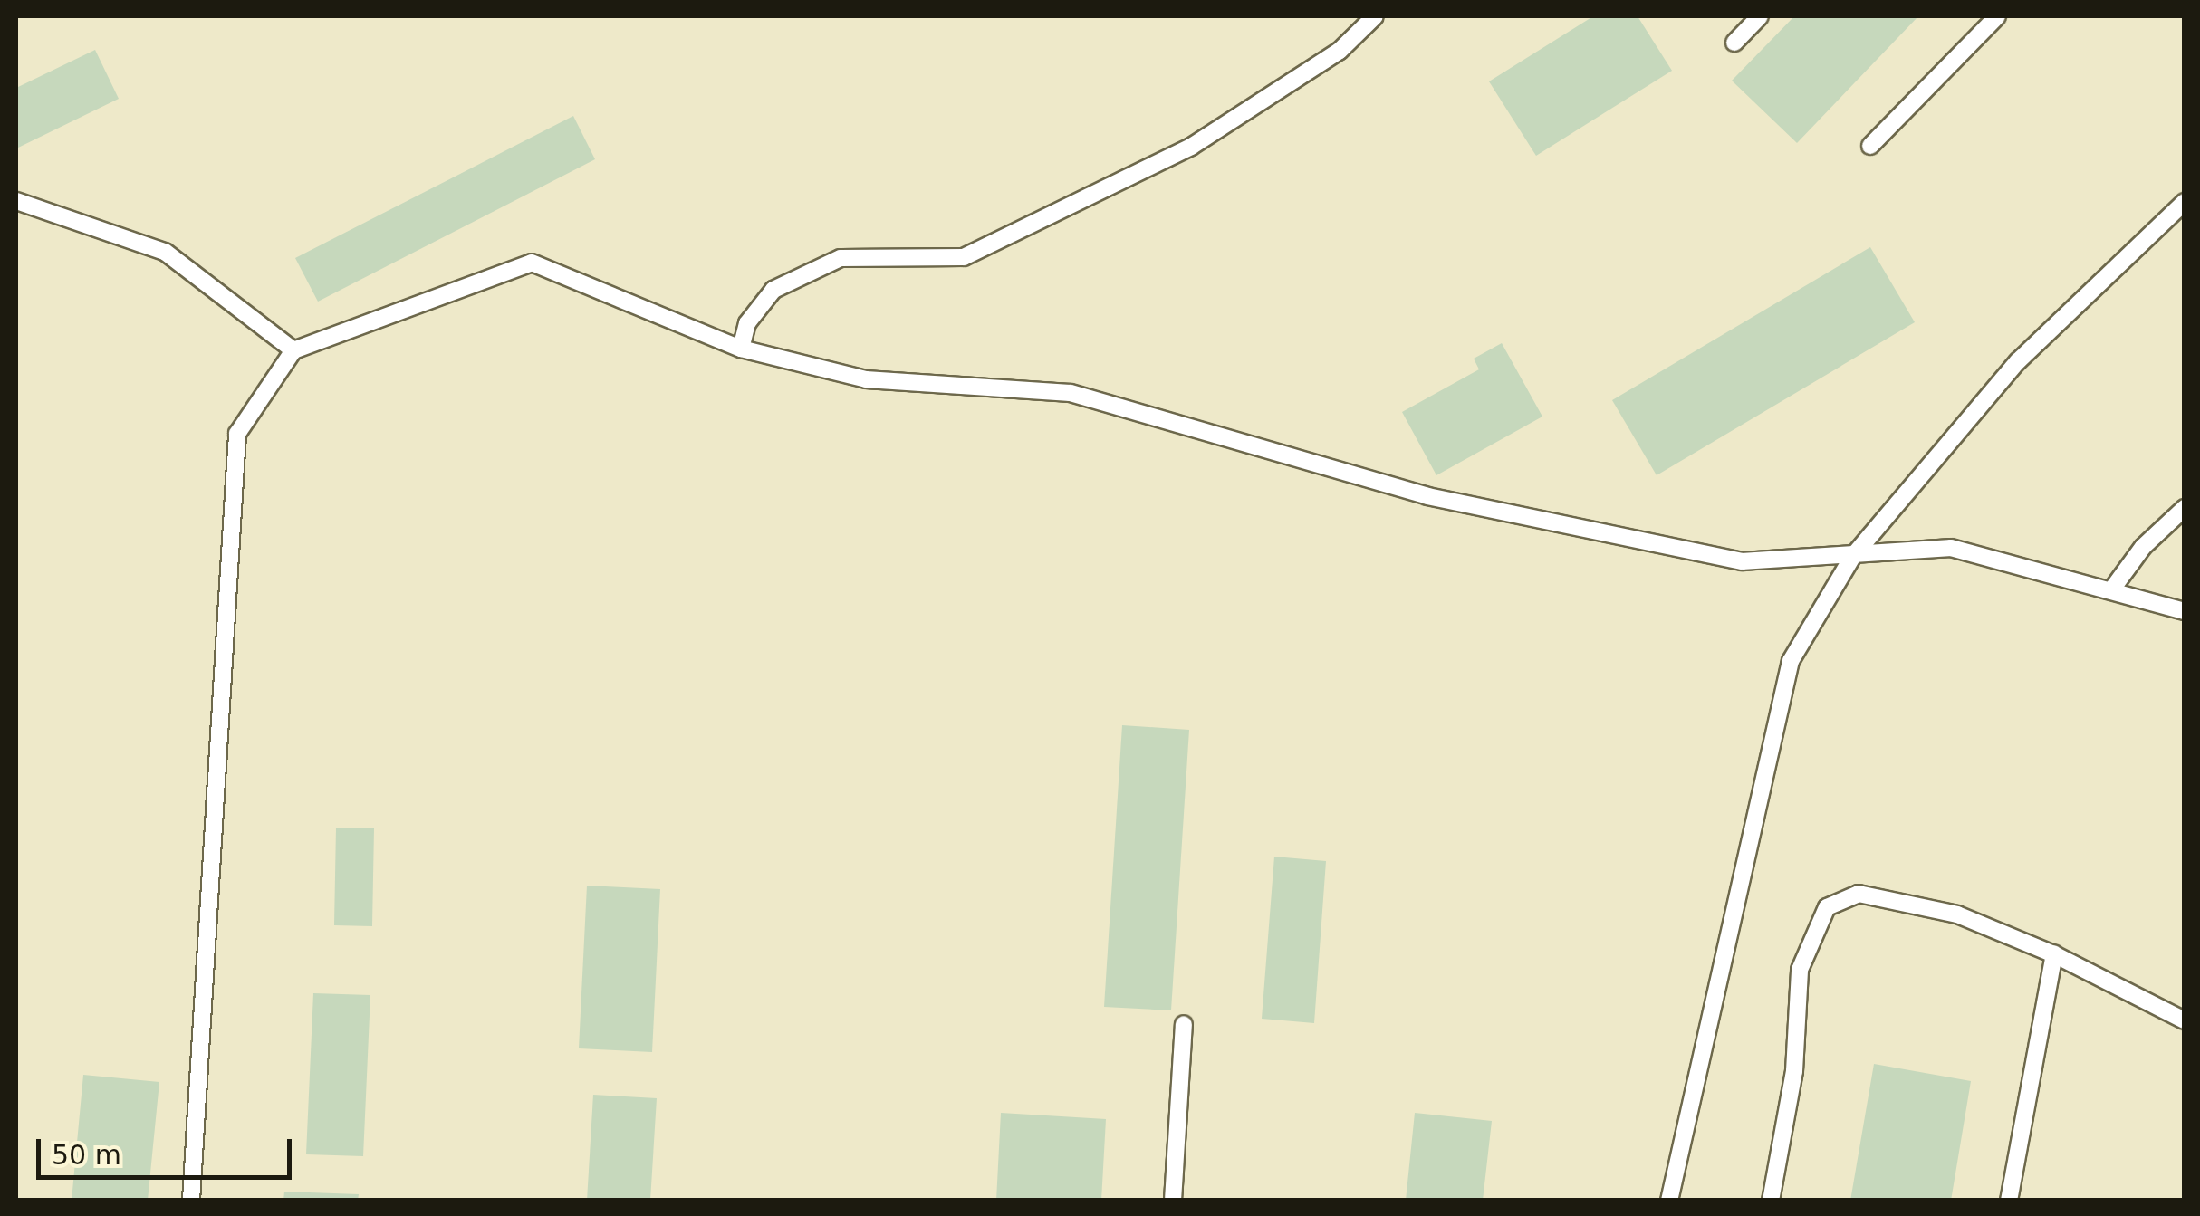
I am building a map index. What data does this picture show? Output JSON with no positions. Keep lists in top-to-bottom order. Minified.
{"scale_bar":"50 m"}
